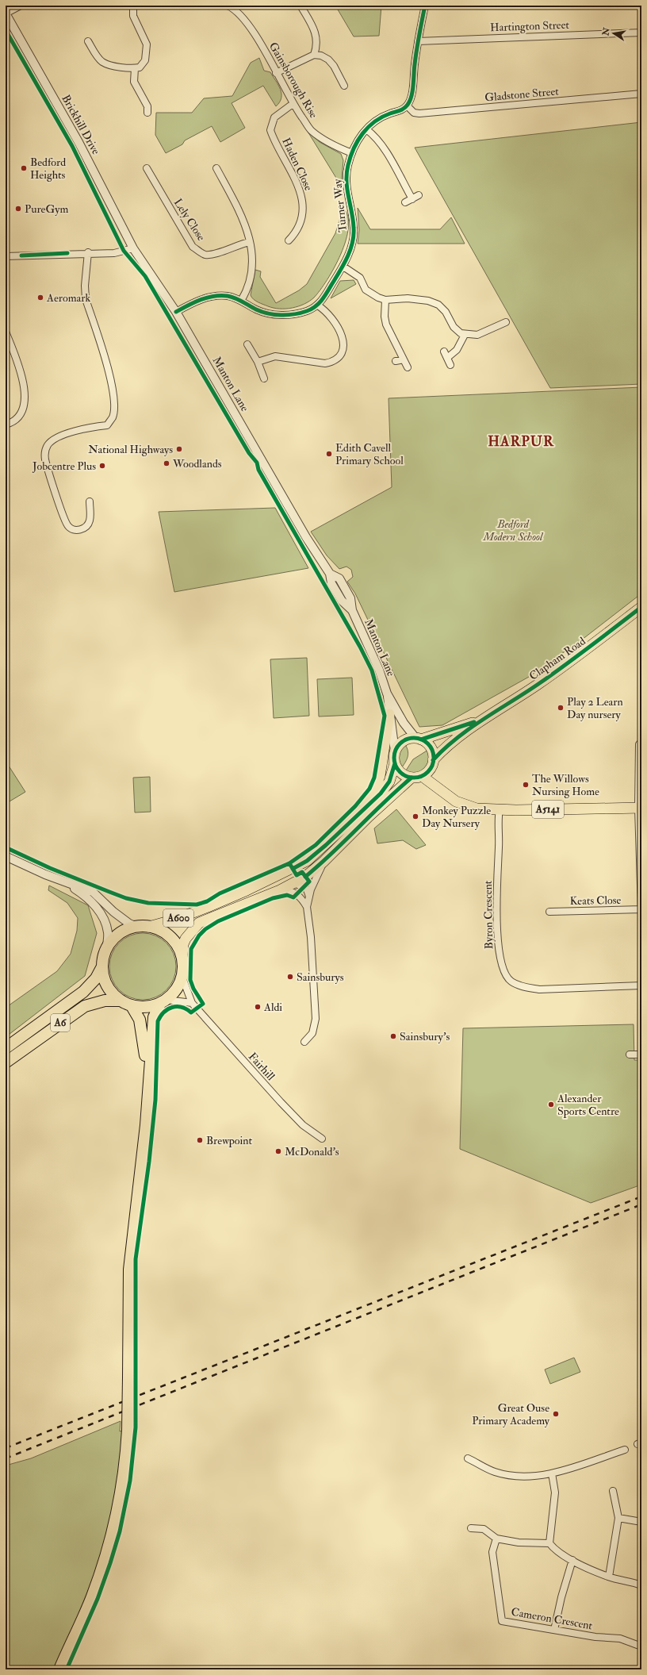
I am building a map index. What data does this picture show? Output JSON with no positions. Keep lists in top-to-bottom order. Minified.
{"streets":{"highway":["A6"],"main road":["Clapham Road","A5141","A600"],"street":["Hartington Street","Gainsborough Rise","Gladstone Street","Brickhill Drive","Haden Close","Turner Way","Lely Close","Manton Lane","Keats Close","Byron Crescent","Fairhill","Cameron Crescent"]},"crossings":[["Gainsborough Rise","Haden Close"],["Gainsborough Rise","Turner Way"],["Gladstone Street","Turner Way"],["Brickhill Drive","Manton Lane"],["Manton Lane","Clapham Road"],["Manton Lane","A5141"],["Manton Lane","A600"],["Clapham Road","A5141"],["Clapham Road","A600"],["A5141","Byron Crescent"],["A5141","A600"],["A600","A6"],["A600","Fairhill"],["A6","Fairhill"]],"districts":["HARPUR"],"parks":["Bedford Modern School"],"places":["Bedford Heights","PureGym","Aeromark","National Highways","Edith Cavell Primary School","Woodlands","Jobcentre Plus","Play 2 Learn Day nursery","The Willows Nursing Home","Monkey Puzzle Day Nursery","Sainsburys","Aldi","Sainsbury's","Alexander Sports Centre","Brewpoint","McDonald's","Great Ouse Primary Academy"],"north":"left"}
